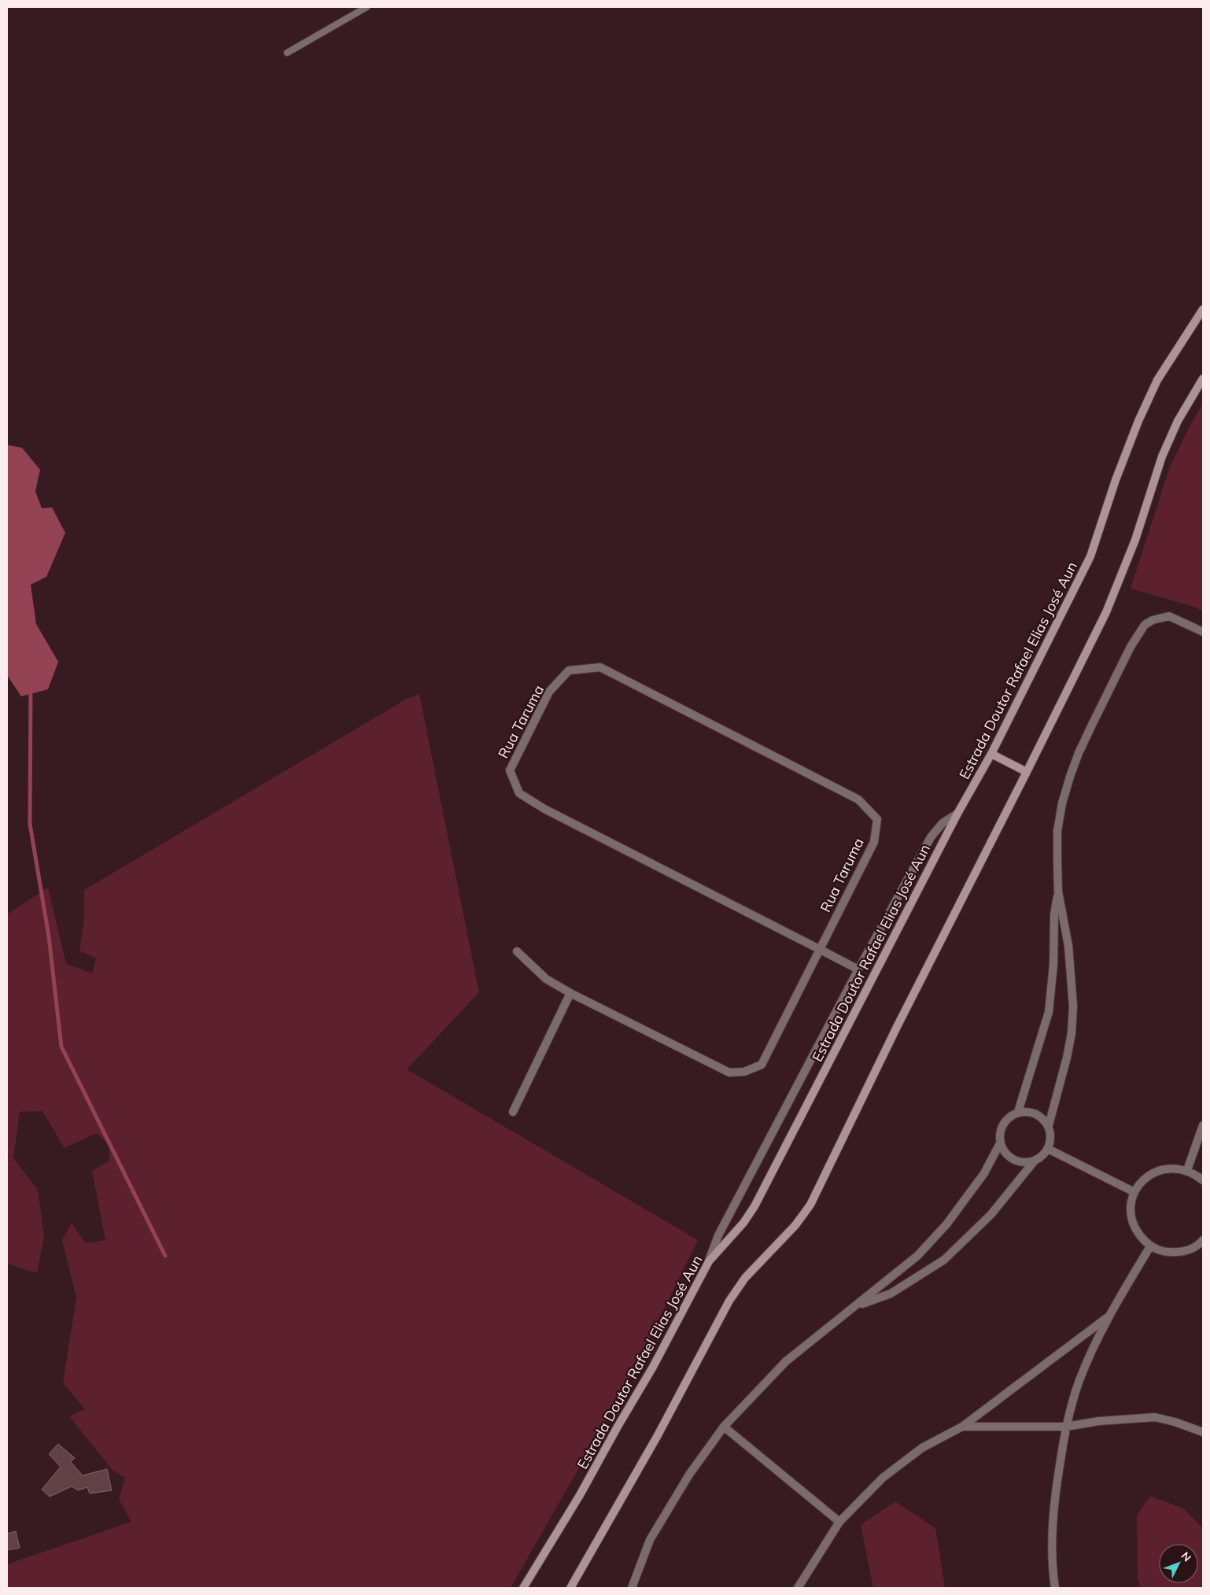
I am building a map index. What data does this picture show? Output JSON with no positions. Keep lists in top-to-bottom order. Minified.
{"streets":{"main road":["Estrada Doutor Rafael Elias José Aun"],"street":["Rua Taruma"]},"north":"top right"}
